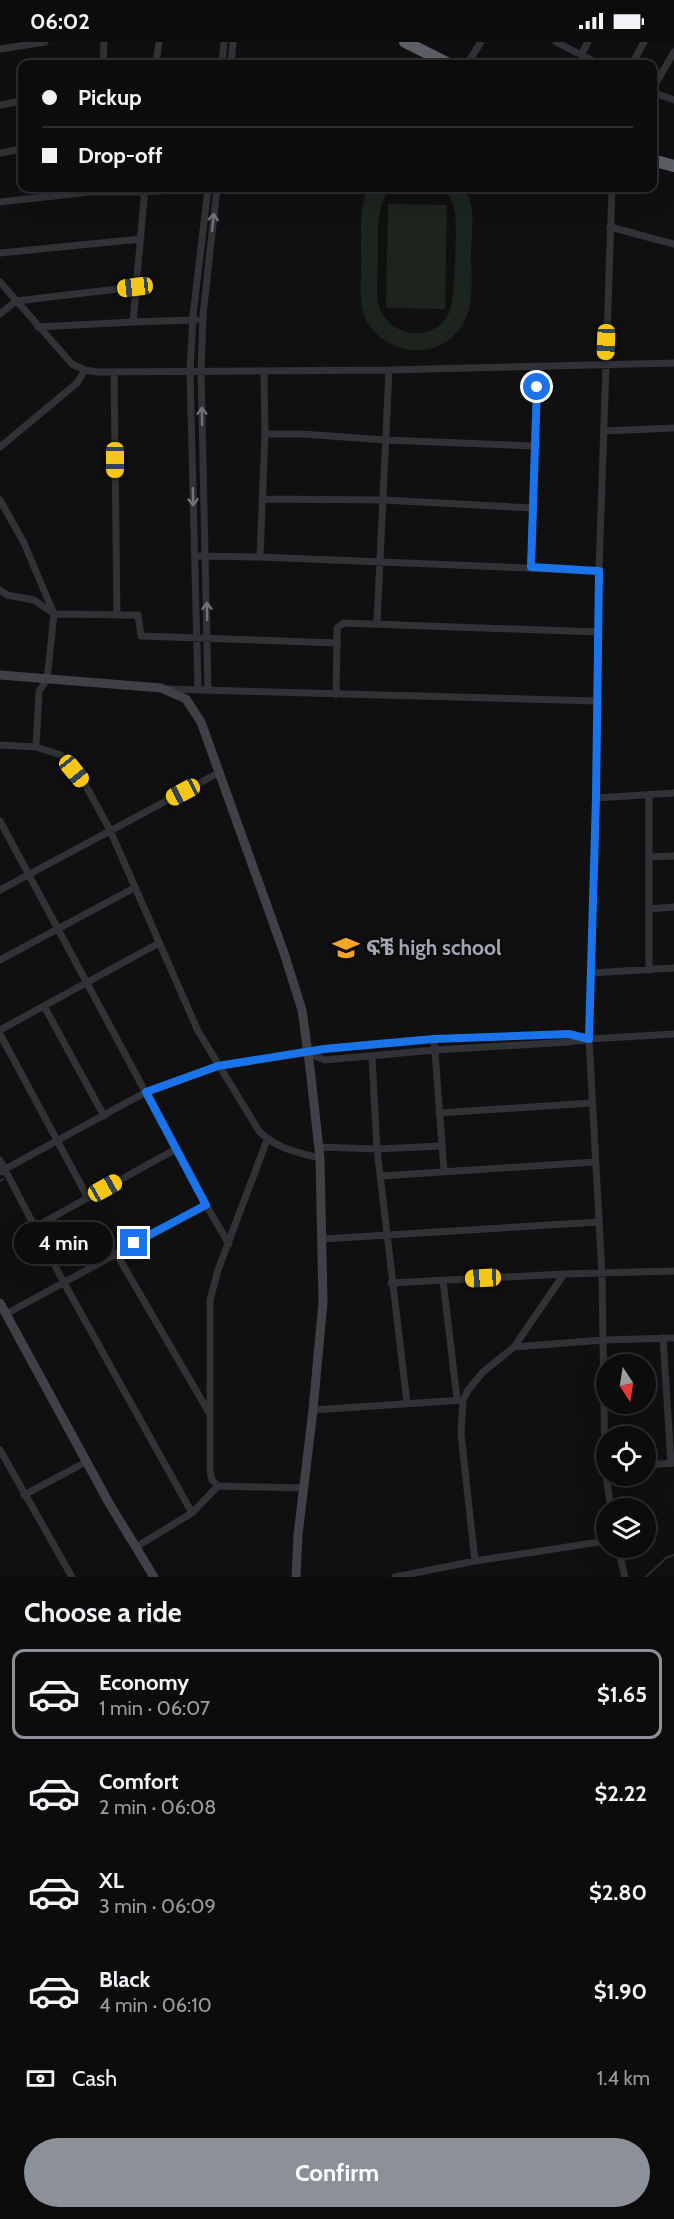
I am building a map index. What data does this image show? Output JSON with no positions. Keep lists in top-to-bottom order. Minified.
{"places":{"school or university":["ፍቼ high school"]},"north":"bottom","page":{"status":"06:02","banner":["Pickup","Drop-off"],"bubble":"4 min","heading":"Choose a ride","list":[{"name":"Economy","note":"1 min · 06:07","value":"$1.65"},{"name":"Comfort","note":"2 min · 06:08","value":"$2.22"},{"name":"XL","note":"3 min · 06:09","value":"$2.80"},{"name":"Black","note":"4 min · 06:10","value":"$1.90"}],"pay":["Cash","1.4 km"],"buttons":"Confirm"}}
